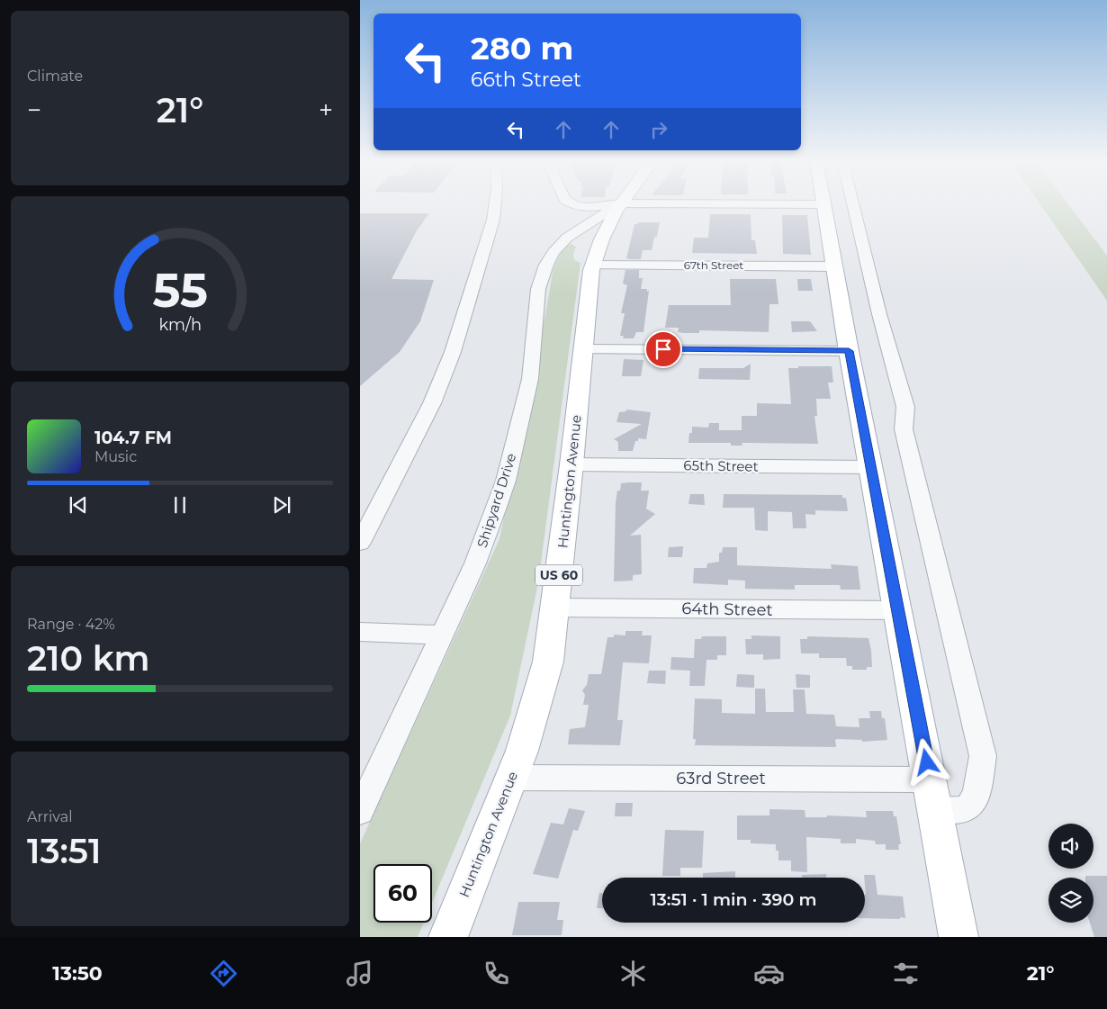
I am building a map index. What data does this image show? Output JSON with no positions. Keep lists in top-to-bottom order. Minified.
{"streets":{"main road":["Huntington Avenue","US 60"],"street":["67th Street","65th Street","Shipyard Drive","64th Street","63rd Street"]},"crossings":[["67th Street","Huntington Avenue"],["65th Street","Huntington Avenue"],["Huntington Avenue","64th Street"],["Huntington Avenue","63rd Street"]],"page":{"tile":["Climate",["Range · 42%","210 km"],["Arrival","13:51"]],"turn":["280 m","66th Street"],"heat":["−","21°","+"],"song":["104.7 FM","Music"],"limit":"60","trip":"13:51 · 1 min · 390 m","tabs":["13:50","21°"],"gauge":["55","km/h"]}}
